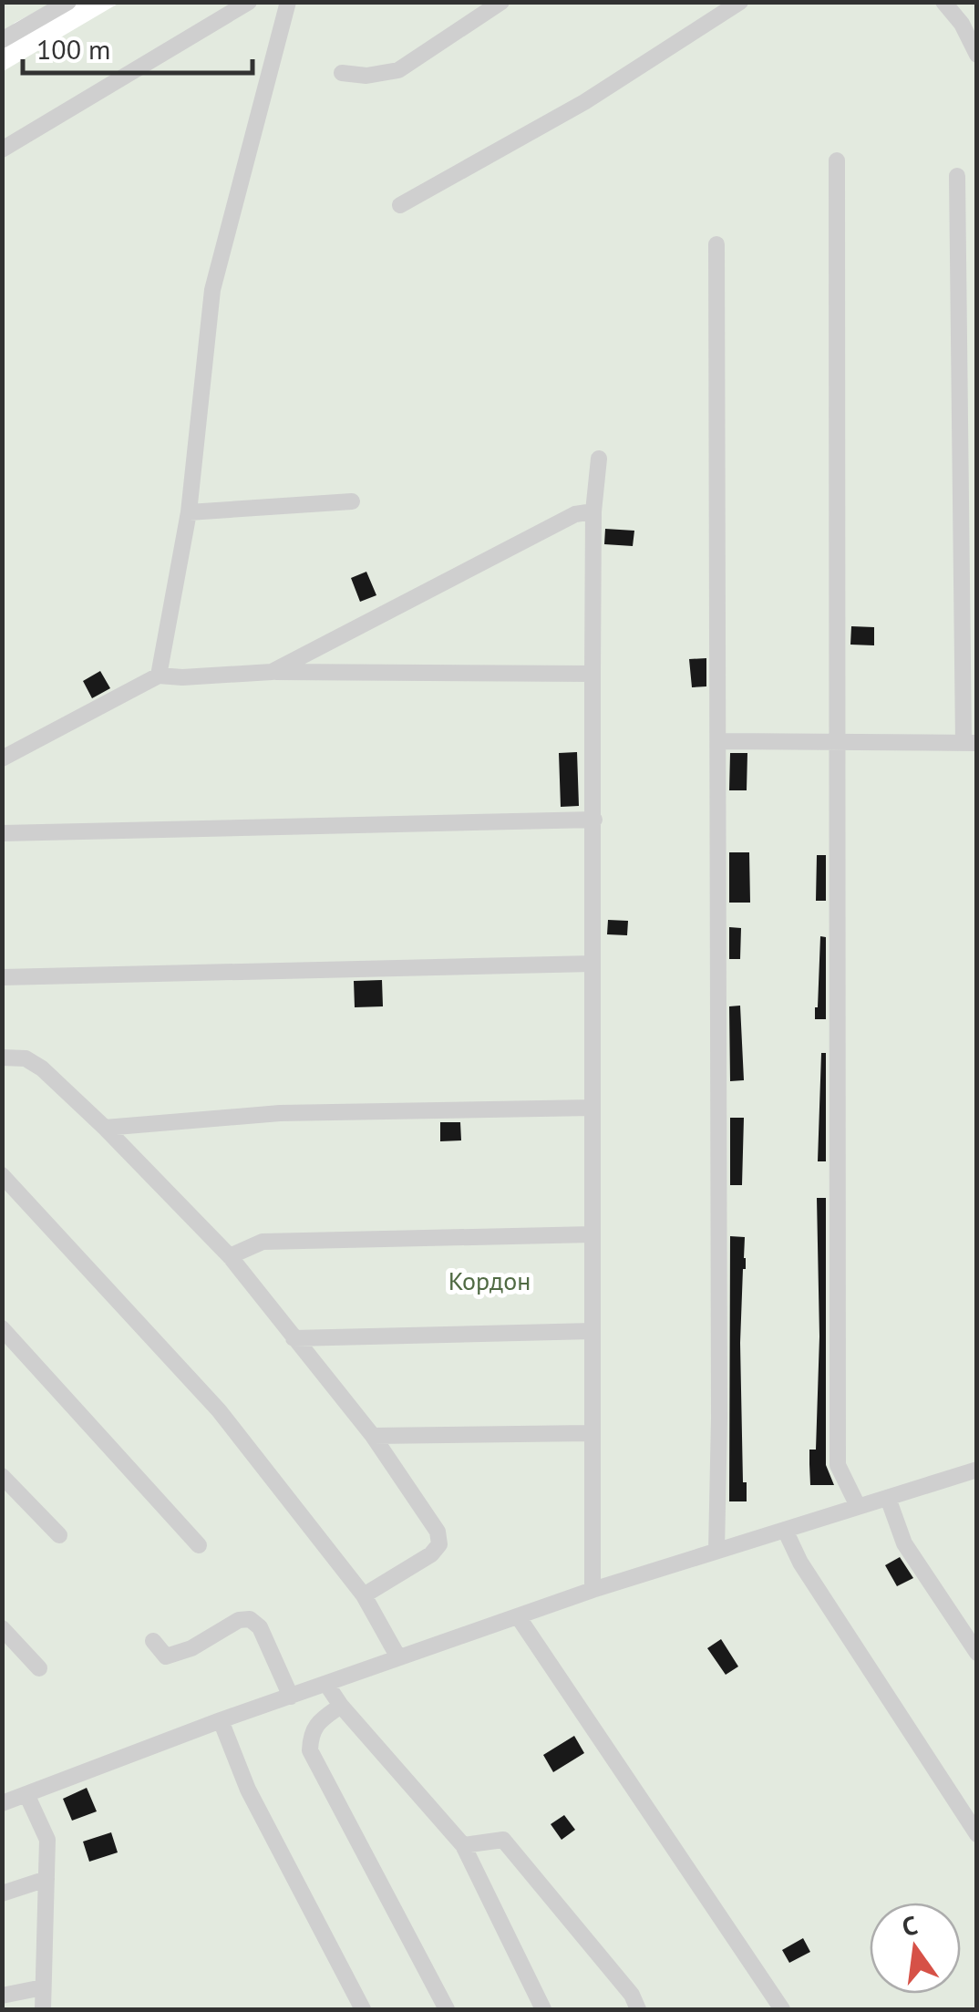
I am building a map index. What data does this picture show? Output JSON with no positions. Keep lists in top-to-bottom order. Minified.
{"parks":["Кордон"],"scale_bar":"100 m","north":"top"}
